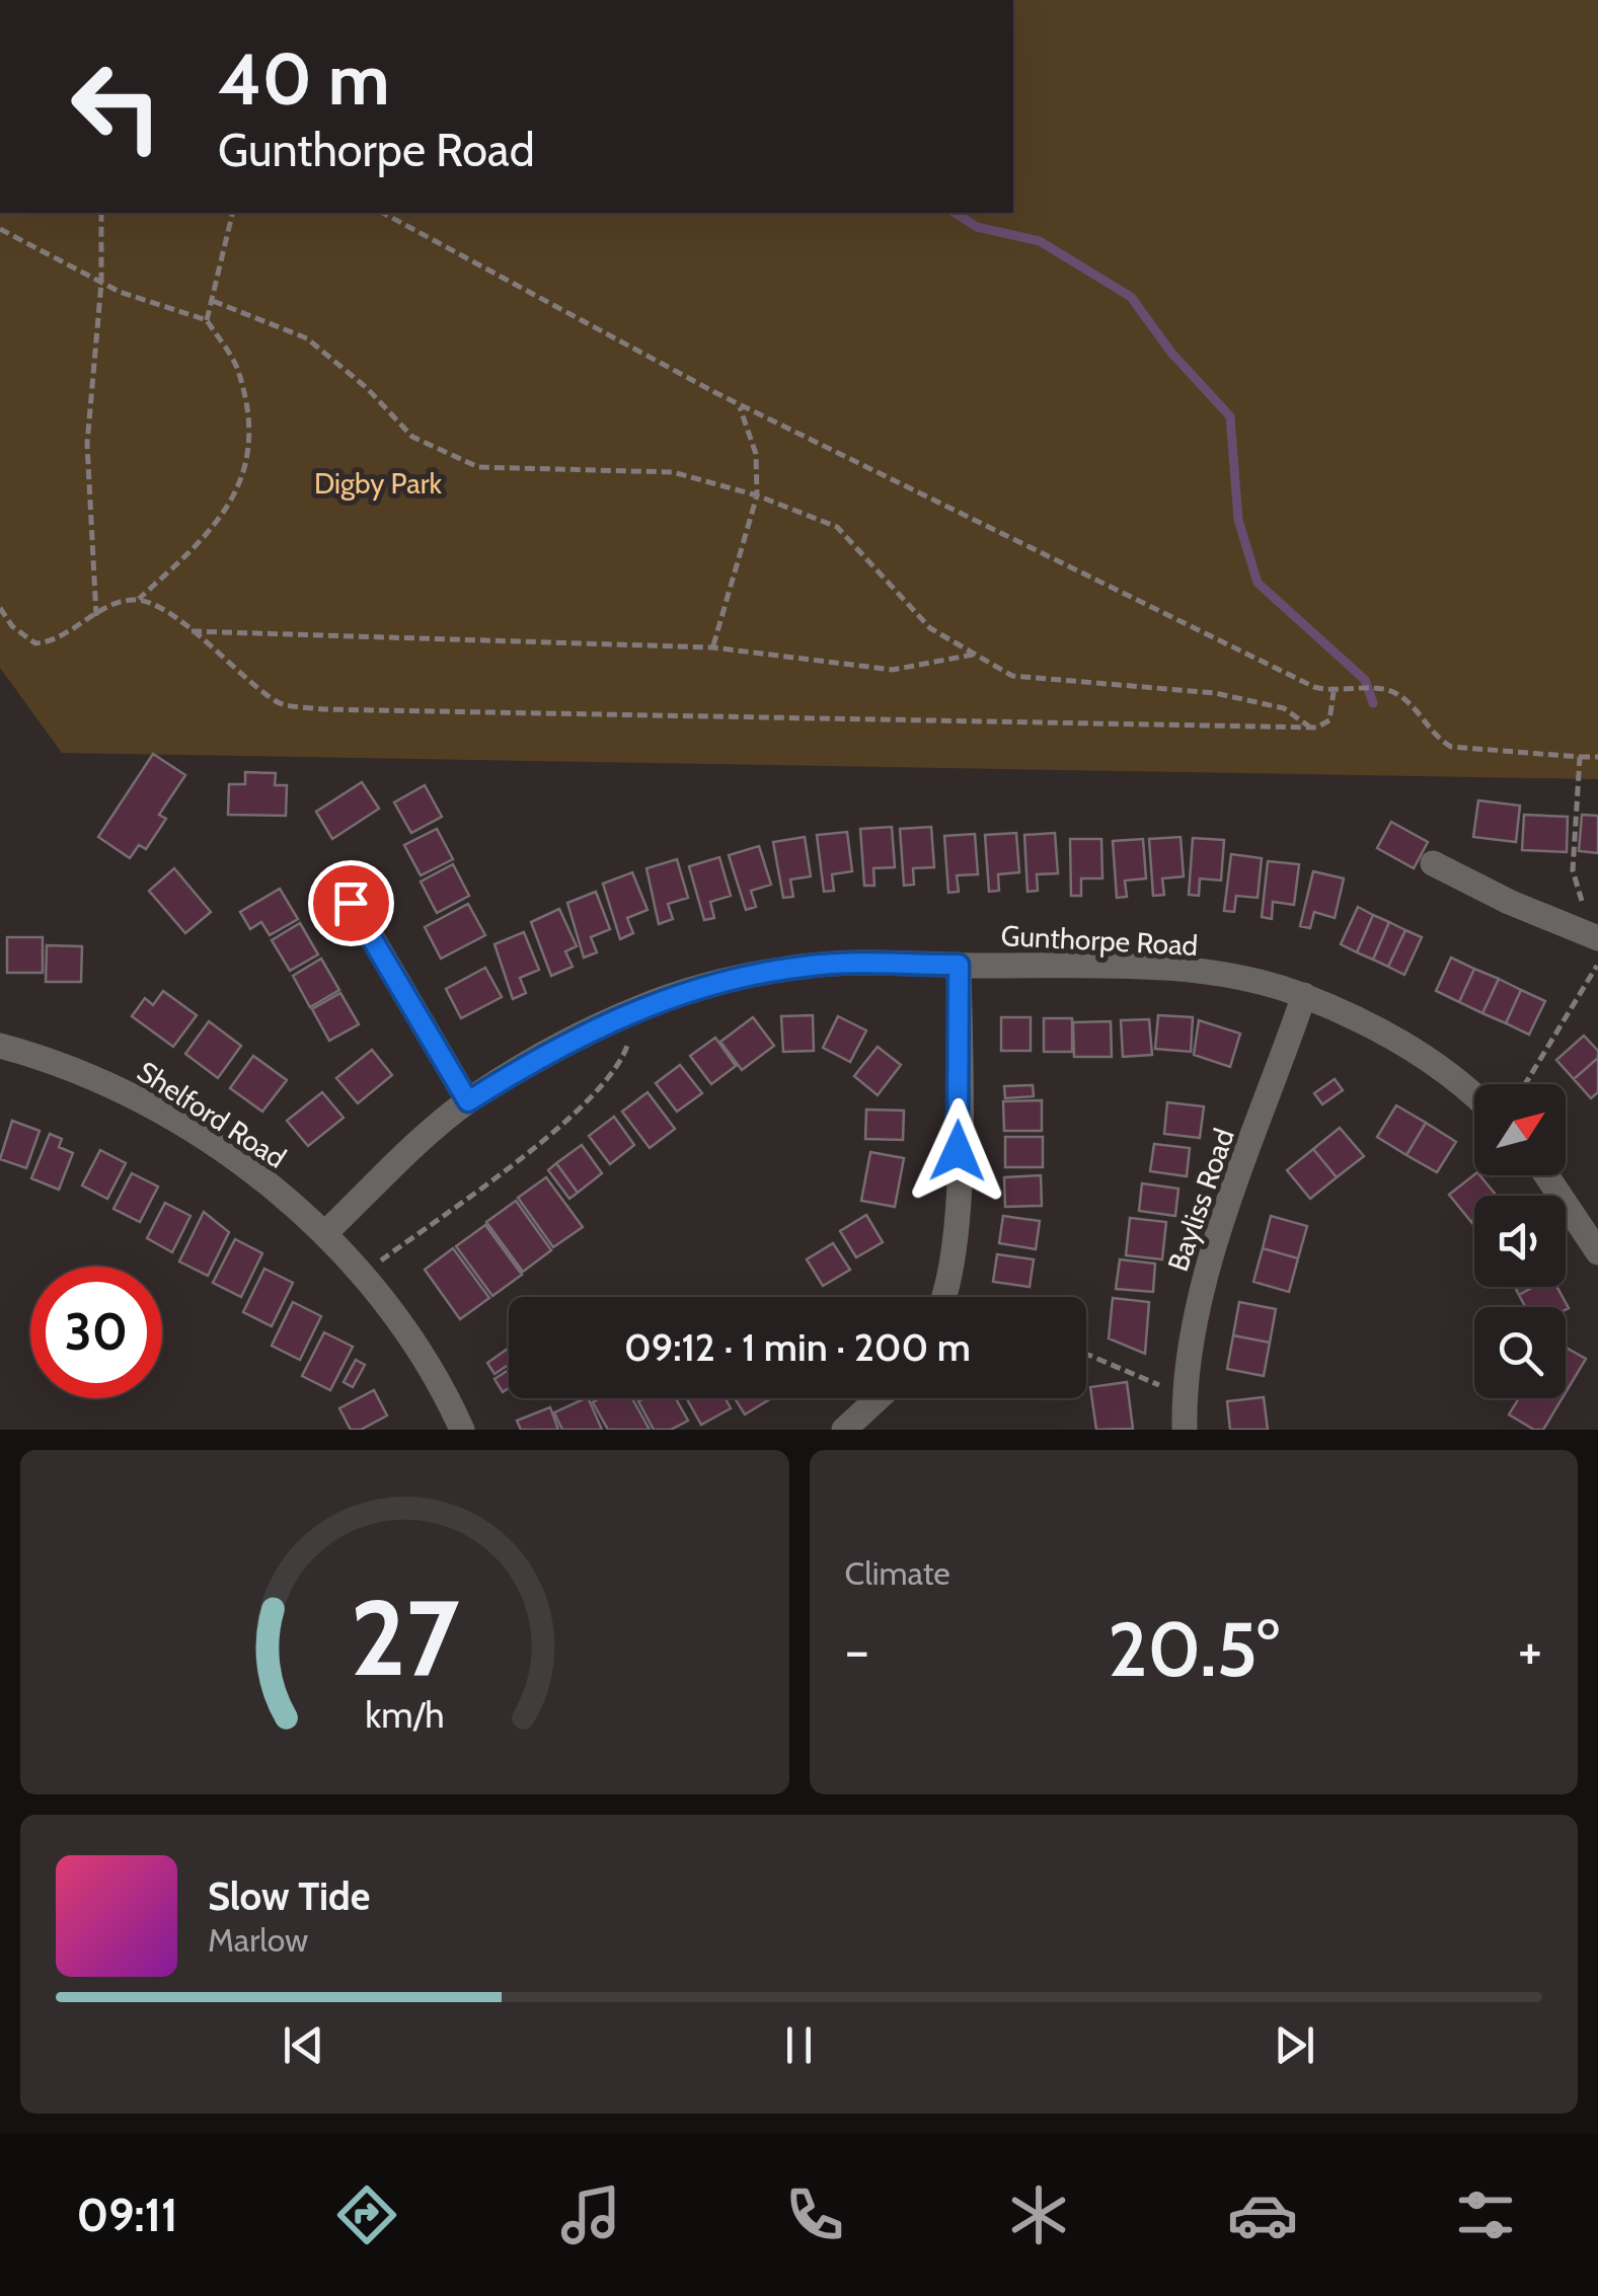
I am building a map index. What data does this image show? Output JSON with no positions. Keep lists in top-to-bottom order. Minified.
{"streets":{"street":["Gunthorpe Road","Shelford Road","Bayliss Road"]},"crossings":[["Gunthorpe Road","Shelford Road"],["Gunthorpe Road","Bayliss Road"]],"parks":["Digby Park"],"north":"top right","page":{"turn":["40 m","Gunthorpe Road"],"limit":"30","trip":"09:12 · 1 min · 200 m","tile":"Climate","heat":["−","20.5°","+"],"song":["Slow Tide","Marlow"],"tabs":"09:11","gauge":["27","km/h"]}}
